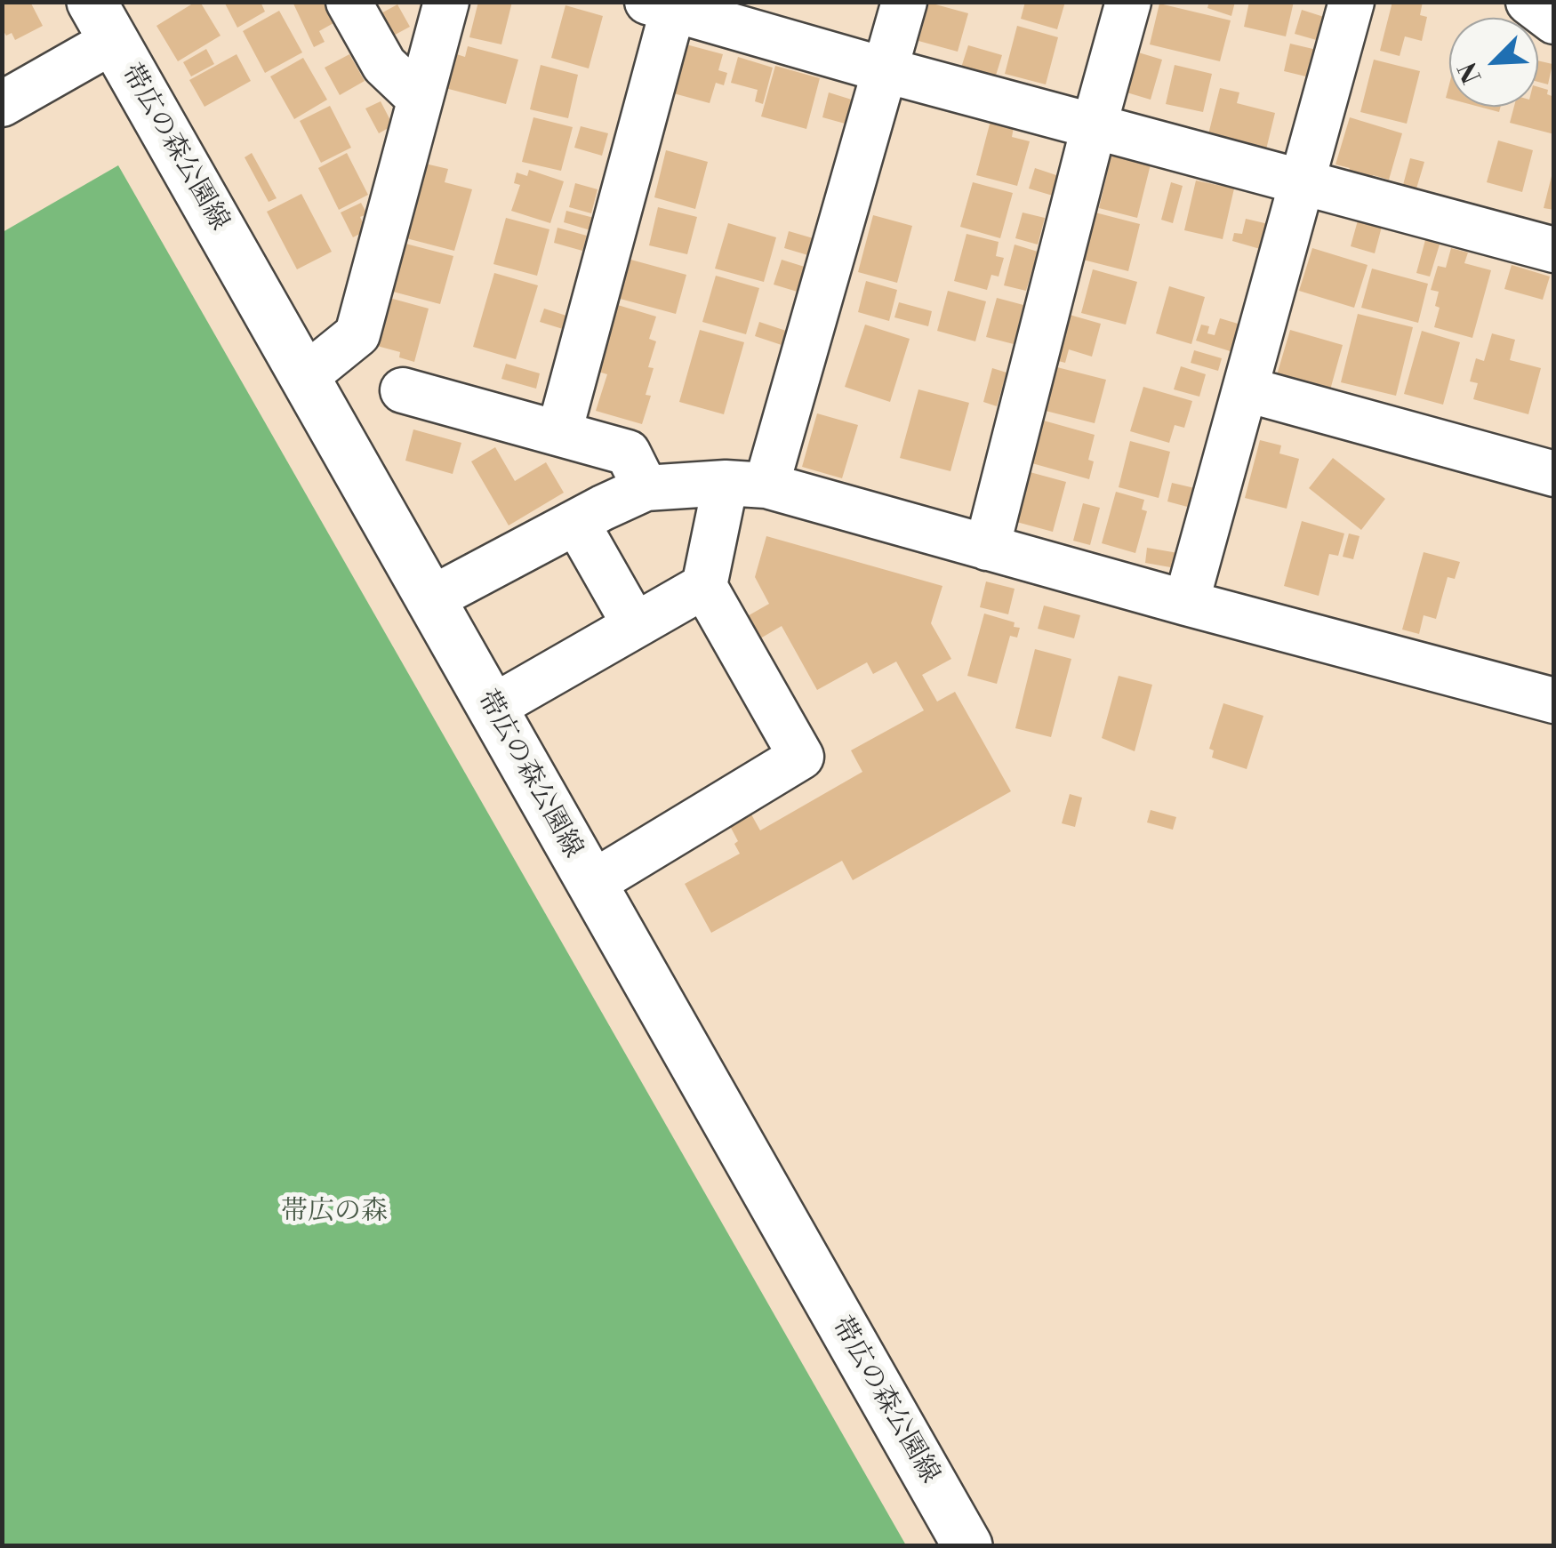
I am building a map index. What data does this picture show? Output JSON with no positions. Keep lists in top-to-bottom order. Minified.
{"streets":{"main road":["帯広の森公園線"]},"parks":["帯広の森"],"north":"bottom left"}
